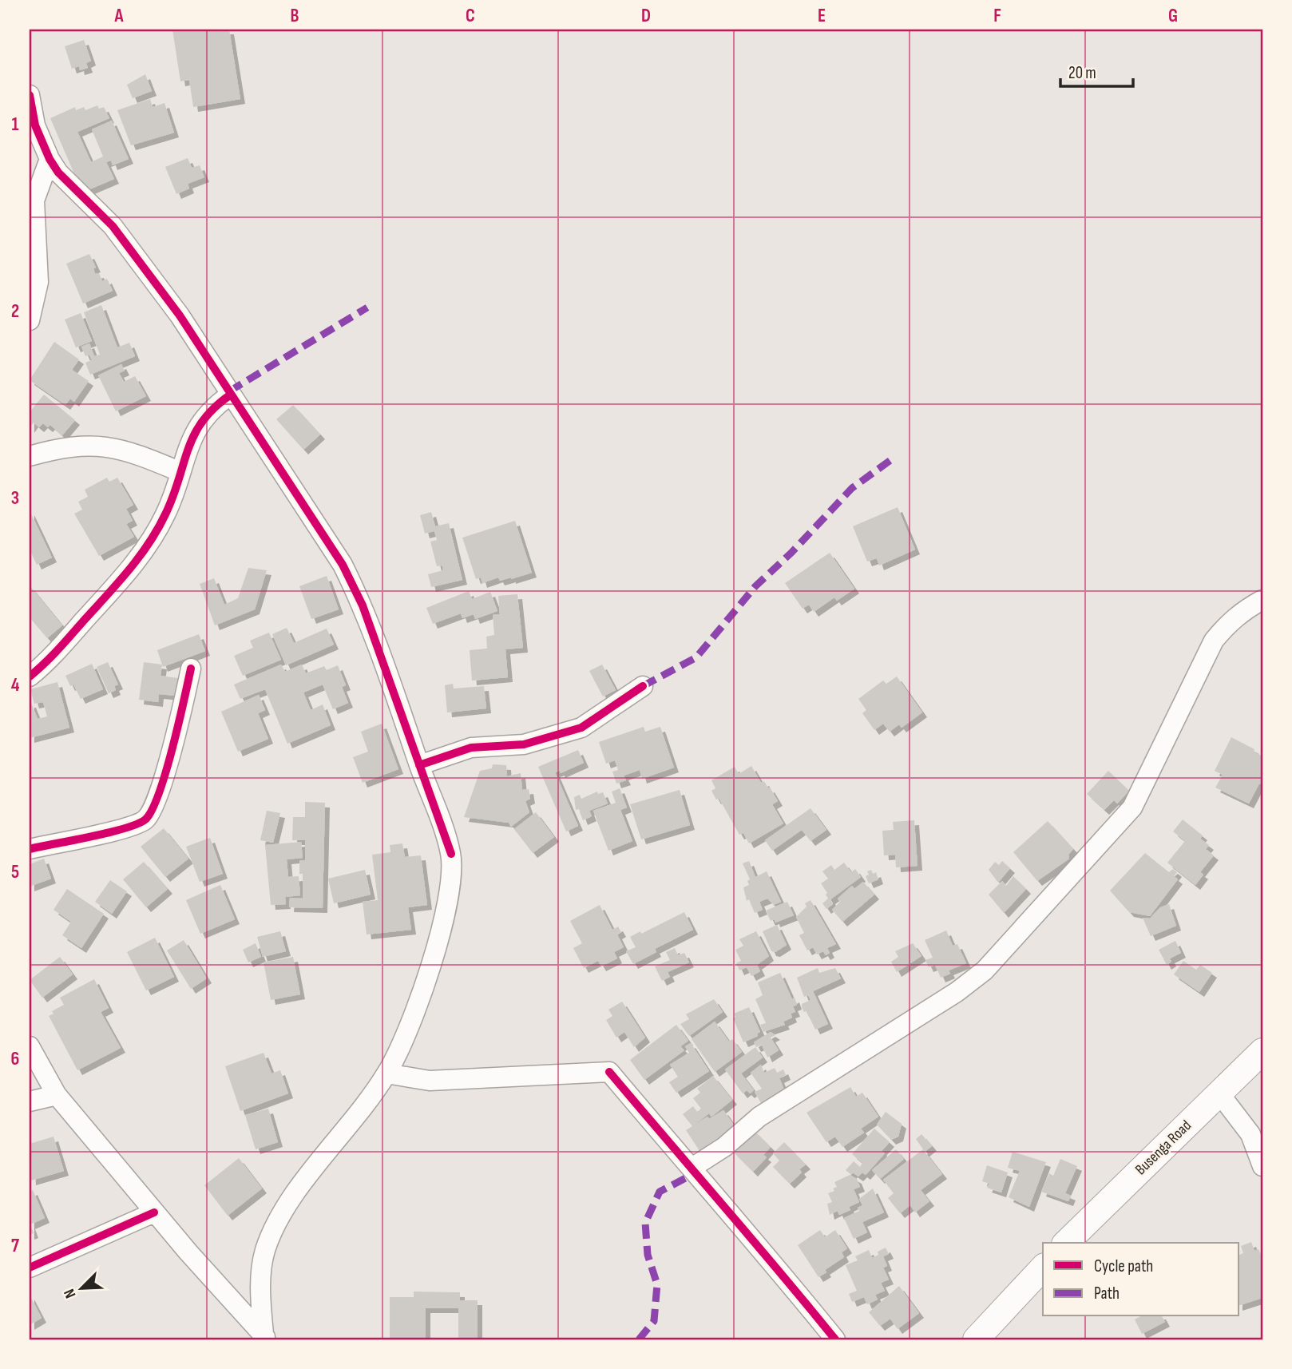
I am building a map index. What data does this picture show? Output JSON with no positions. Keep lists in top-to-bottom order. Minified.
{"streets":{"street":["Busenga Road"]},"legend":["Cycle path","Path"],"scale_bar":"20 m","north":"bottom left","grid":{"columns":["A","B","C","D","E","F","G"],"rows":["1","2","3","4","5","6","7"]}}
